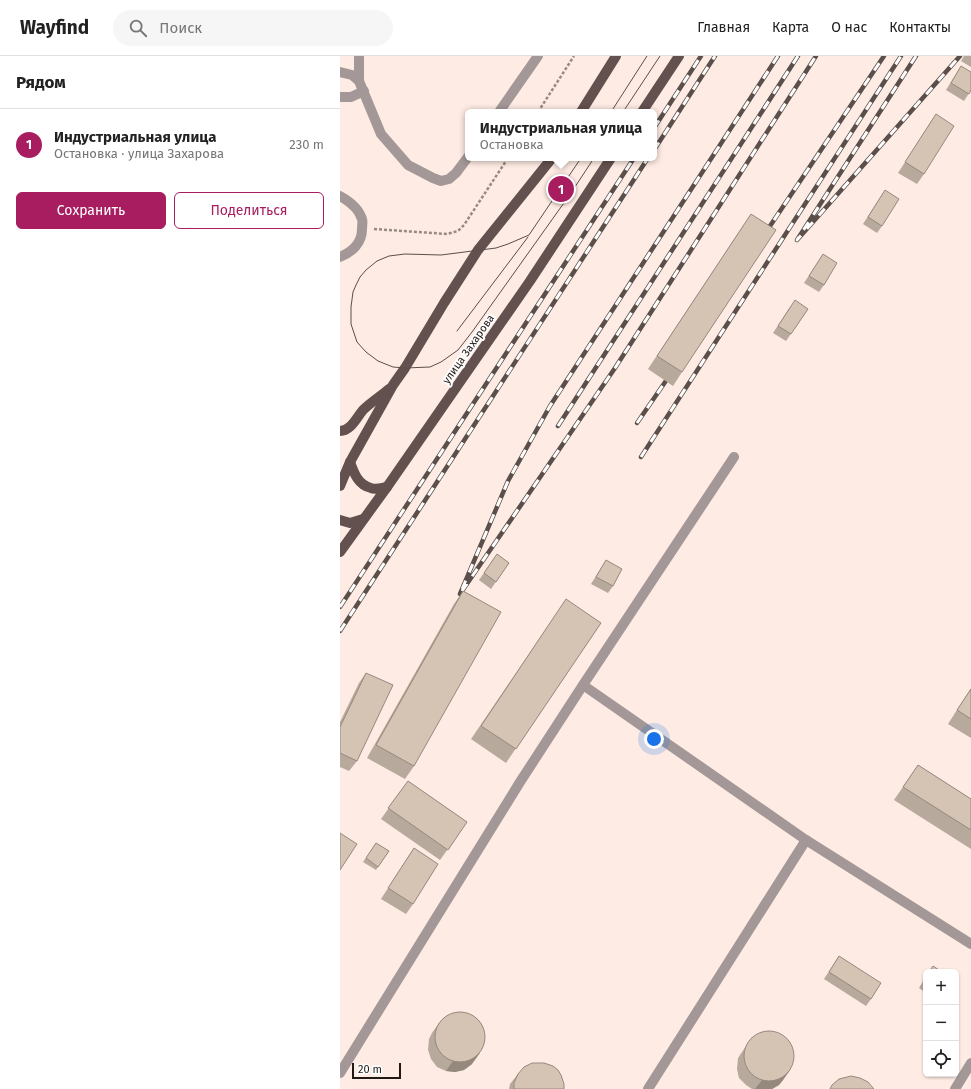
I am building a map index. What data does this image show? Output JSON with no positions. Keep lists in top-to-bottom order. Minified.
{"streets":{"main road":["улица Захарова"]},"scale_bar":"20 m","page":{"header":"Wayfind","search":"Поиск","nav":["Главная","Карта","О нас","Контакты"],"heading":"Рядом","list":[{"mark":"1","name":"Индустриальная улица","note":"Остановка · улица Захарова","value":"230 m"}],"popup":["Индустриальная улица","Остановка"],"pins":"1","buttons":["Сохранить","Поделиться"],"map_buttons":["+","−"],"scale":"20 m"}}
